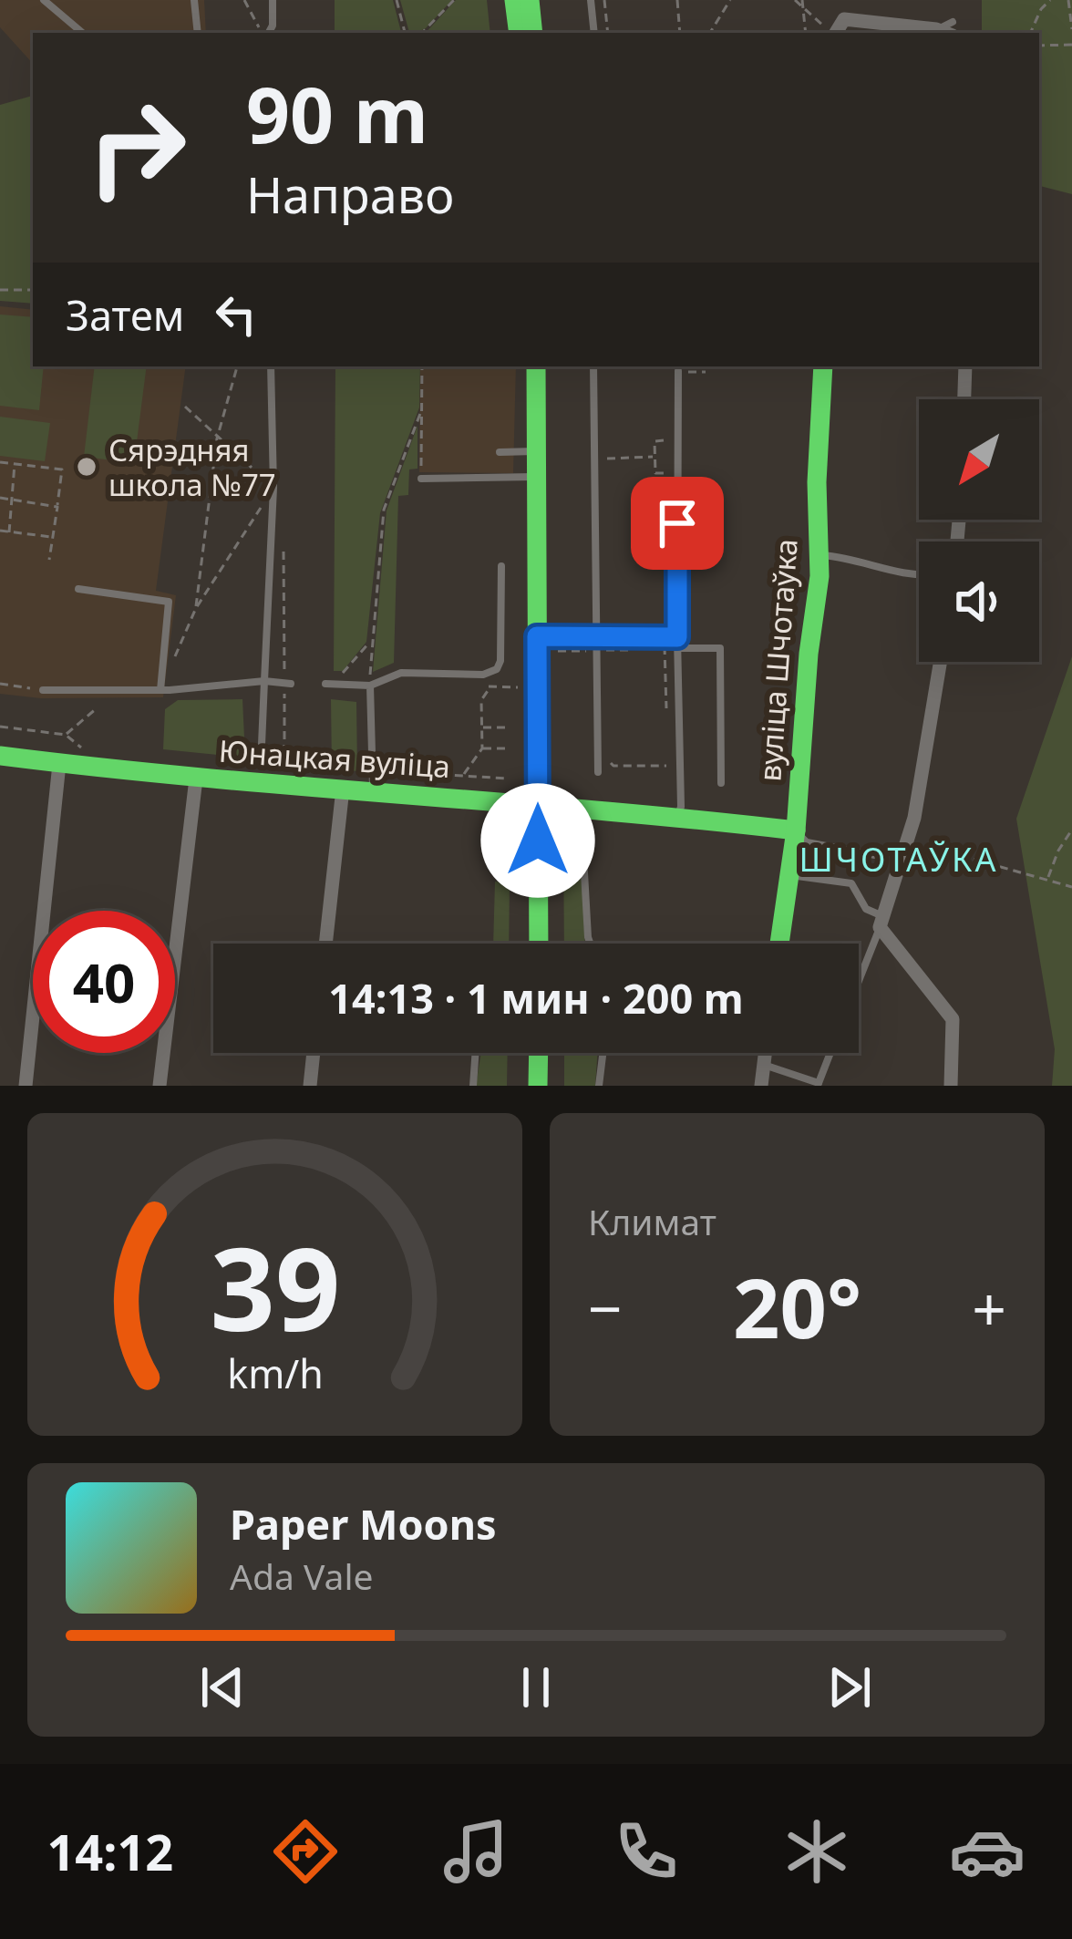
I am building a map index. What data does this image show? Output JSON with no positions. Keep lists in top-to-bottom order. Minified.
{"streets":{"street":["вуліца Шчотаўка","Юнацкая вуліца"]},"crossings":[["вуліца Шчотаўка","Юнацкая вуліца"]],"districts":["ШЧОТАЎКА"],"places":["Сярэдняя школа №77"],"north":"bottom left","page":{"turn":["90 m","Направо"],"then":"Затем","limit":"40","trip":"14:13 · 1 мин · 200 m","tile":"Климат","heat":["−","20°","+"],"song":["Paper Moons","Ada Vale"],"tabs":"14:12","gauge":["39","km/h"]}}
